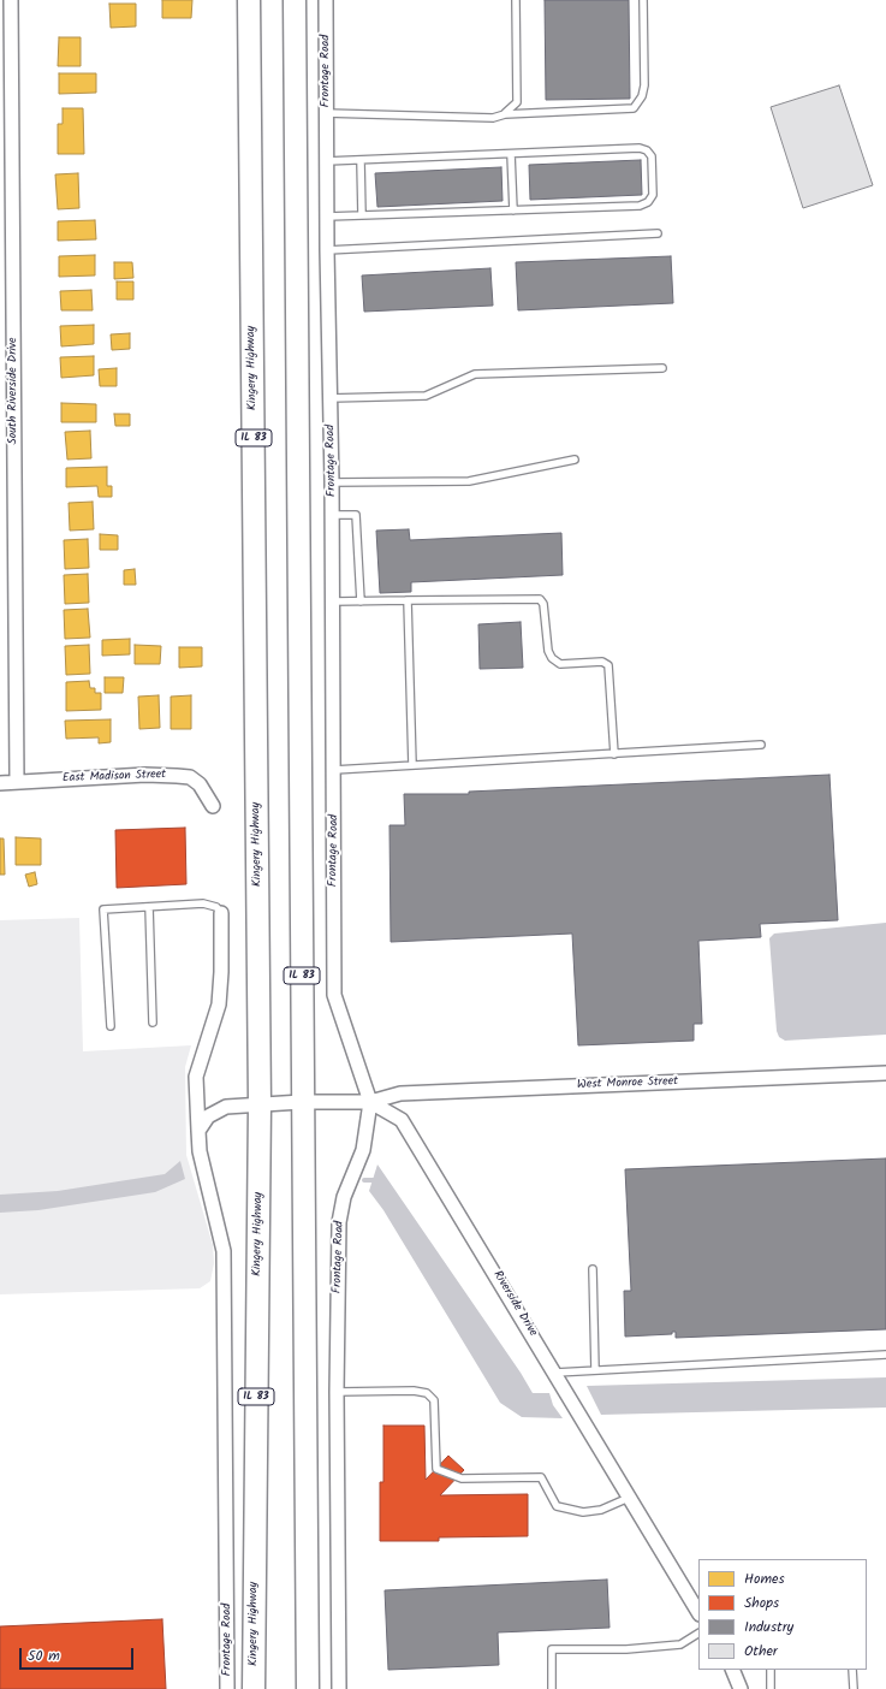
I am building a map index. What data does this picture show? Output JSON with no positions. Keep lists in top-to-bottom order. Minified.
{"streets":{"highway":["Kingery Highway","IL 83"],"street":["Frontage Road","South Riverside Drive","East Madison Street","West Monroe Street","Riverside Drive"]},"crossings":[["Frontage Road","West Monroe Street"],["Frontage Road","Riverside Drive"],["Kingery Highway","Riverside Drive"],["South Riverside Drive","East Madison Street"],["IL 83","Riverside Drive"],["West Monroe Street","Riverside Drive"]],"legend":["Homes","Shops","Industry","Other"],"scale_bar":"50 m"}
